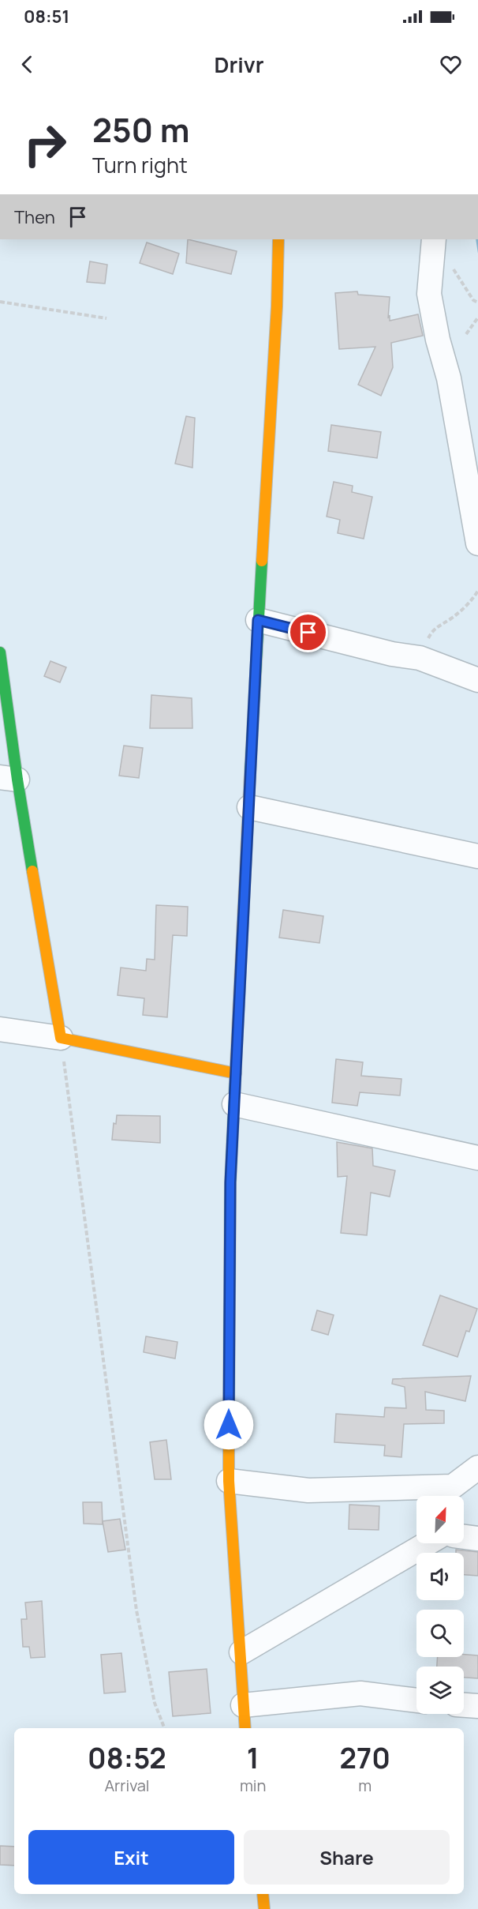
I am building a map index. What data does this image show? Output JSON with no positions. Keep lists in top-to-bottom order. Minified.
{"north":"top right","page":{"status":"08:51","header":"Drivr","turn":["250 m","Turn right"],"then":"Then","eta":["08:52","Arrival","1","min","270","m"],"buttons":["Exit","Share"]}}
